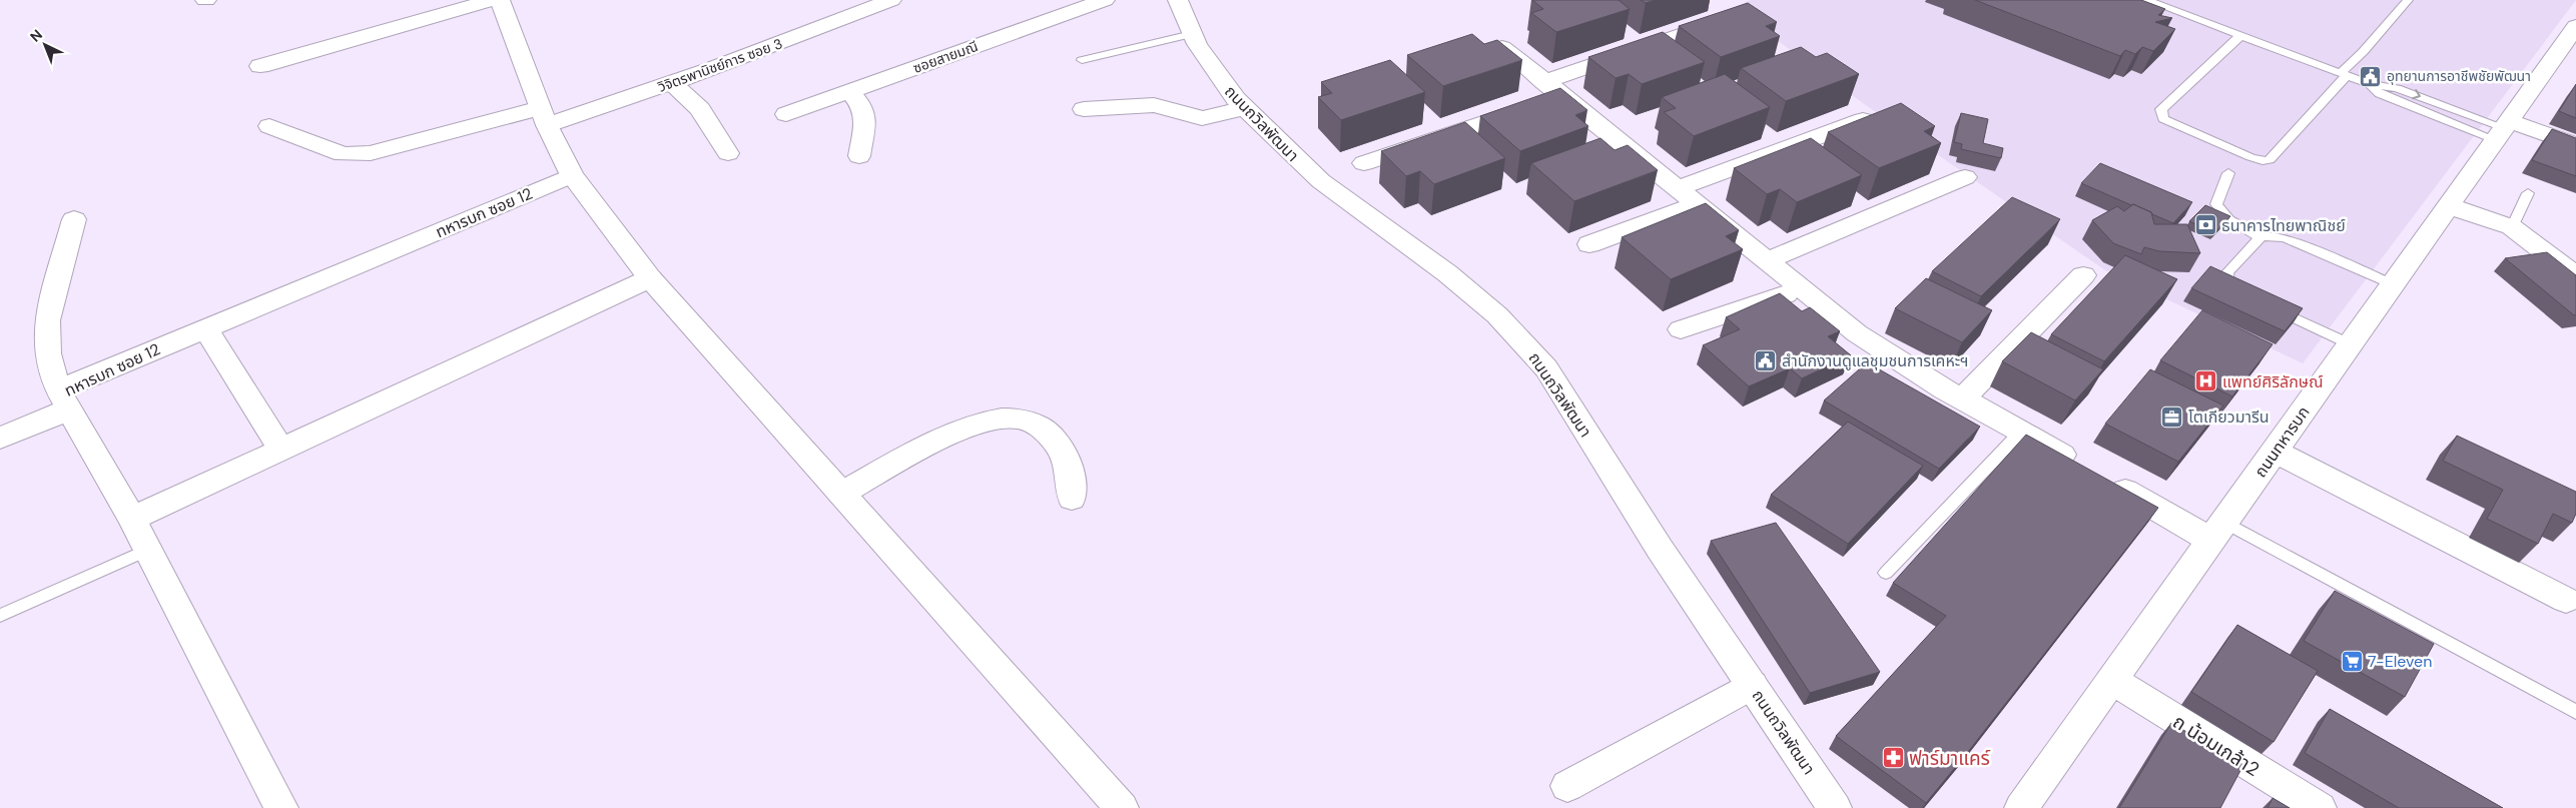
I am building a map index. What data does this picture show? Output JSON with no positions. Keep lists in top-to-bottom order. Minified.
{"streets":{"street":["ซอยสายมณี","วิจิตรพานิชย์การ ซอย 3","ถนนถวิลพัฒนา","ทหารบก ซอย 12","ถนนทหารบก","ถ น้อมเกล้า2"]},"crossings":[["ถนนทหารบก","ถ น้อมเกล้า2"]],"places":{"public building":["อุทยานการอาชีพชัยพัฒนา","สำนักงานดูแลชุมชนการเคหะฯ"],"bank":["ธนาคารไทยพาณิชย์"],"hospital":["แพทย์ศิริลักษณ์"],"office":["โตเกียวมารีน"],"supermarket":["7-Eleven"],"pharmacy":["ฟาร์มาแคร์"]},"north":"top left"}
